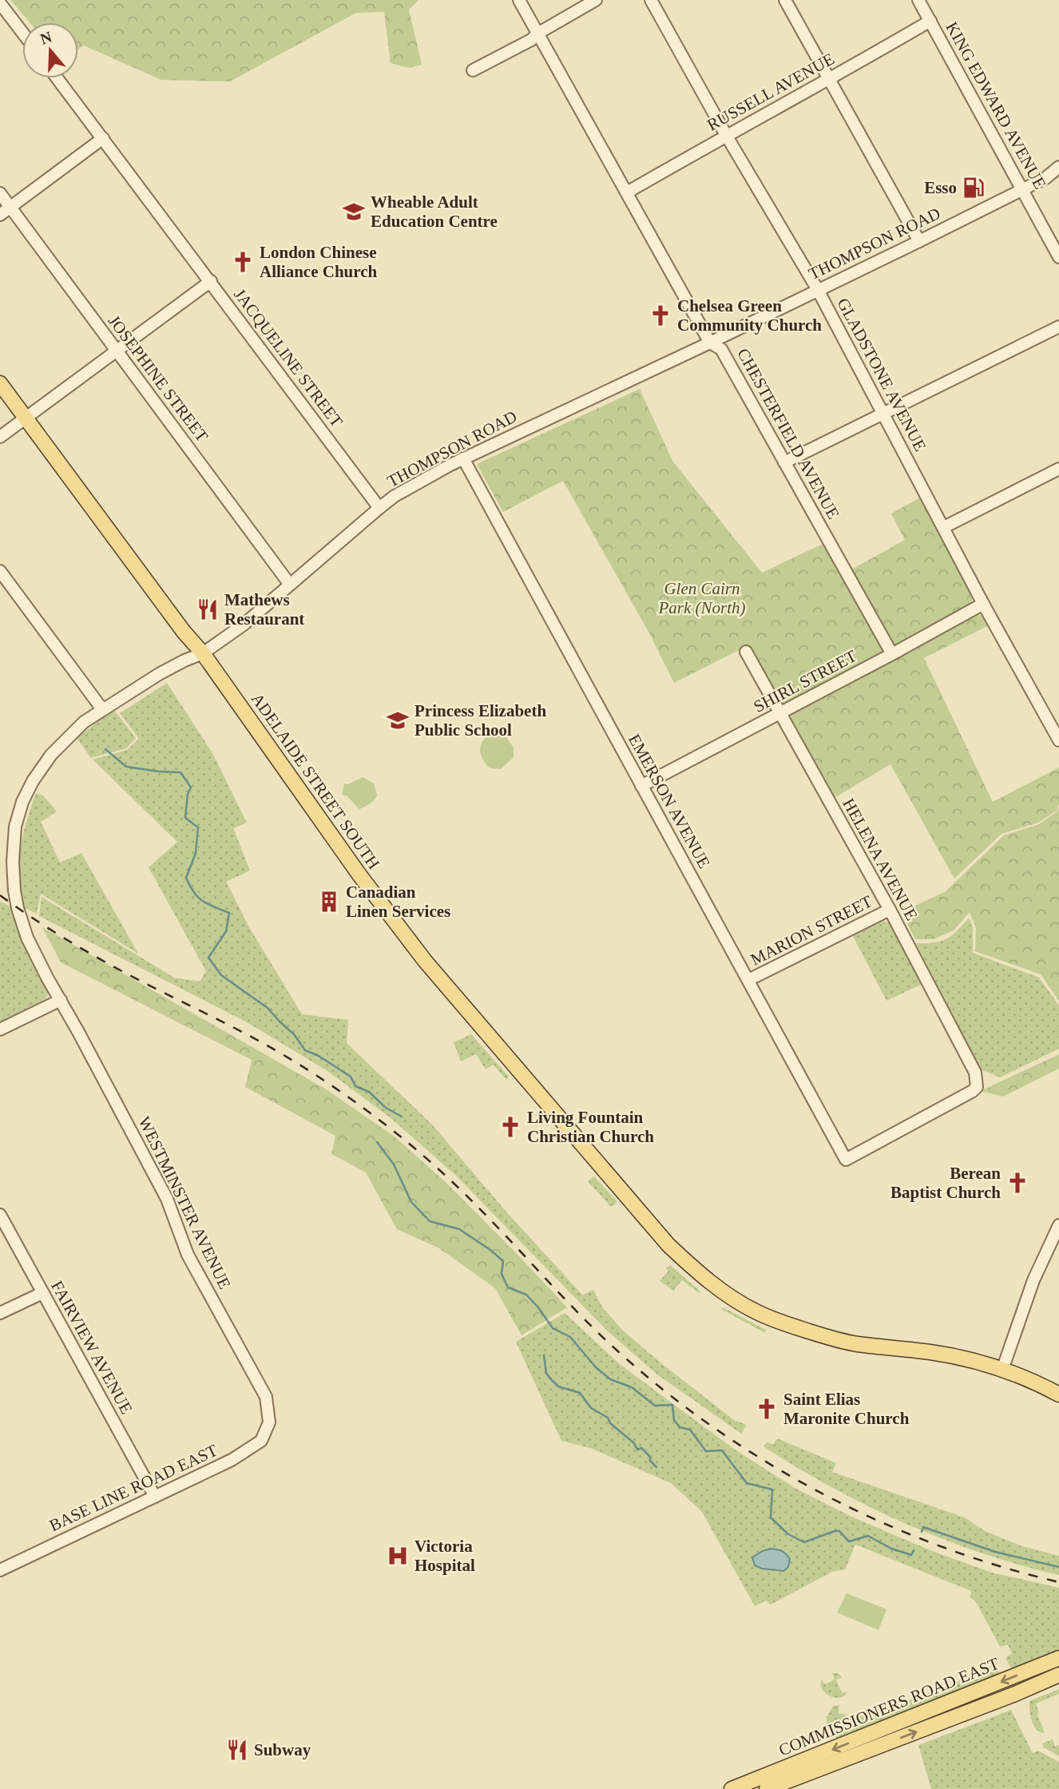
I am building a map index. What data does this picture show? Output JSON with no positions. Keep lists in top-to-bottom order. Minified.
{"streets":{"main road":["ADELAIDE STREET SOUTH","COMMISSIONERS ROAD EAST"],"street":["RUSSELL AVENUE","KING EDWARD AVENUE","THOMPSON ROAD","JACQUELINE STREET","GLADSTONE AVENUE","JOSEPHINE STREET","CHESTERFIELD AVENUE","SHIRL STREET","EMERSON AVENUE","HELENA AVENUE","MARION STREET","WESTMINSTER AVENUE","FAIRVIEW AVENUE","BASE LINE ROAD EAST"]},"crossings":[["RUSSELL AVENUE","KING EDWARD AVENUE"],["RUSSELL AVENUE","GLADSTONE AVENUE"],["RUSSELL AVENUE","CHESTERFIELD AVENUE"],["KING EDWARD AVENUE","THOMPSON ROAD"],["THOMPSON ROAD","JACQUELINE STREET"],["THOMPSON ROAD","GLADSTONE AVENUE"],["THOMPSON ROAD","JOSEPHINE STREET"],["THOMPSON ROAD","CHESTERFIELD AVENUE"],["THOMPSON ROAD","ADELAIDE STREET SOUTH"],["THOMPSON ROAD","EMERSON AVENUE"],["THOMPSON ROAD","WESTMINSTER AVENUE"],["GLADSTONE AVENUE","SHIRL STREET"],["CHESTERFIELD AVENUE","SHIRL STREET"],["SHIRL STREET","EMERSON AVENUE"],["SHIRL STREET","HELENA AVENUE"],["EMERSON AVENUE","HELENA AVENUE"],["EMERSON AVENUE","MARION STREET"],["HELENA AVENUE","MARION STREET"],["WESTMINSTER AVENUE","BASE LINE ROAD EAST"],["FAIRVIEW AVENUE","BASE LINE ROAD EAST"]],"parks":["Glen Cairn Park (North)"],"places":{"fuel station":["Esso"],"school or university":["Wheable Adult Education Centre","Princess Elizabeth Public School"],"church":["London Chinese Alliance Church","Chelsea Green Community Church","Living Fountain Christian Church","Berean Baptist Church","Saint Elias Maronite Church"],"restaurant":["Mathews Restaurant","Subway"],"building":["Canadian Linen Services"],"hospital":["Victoria Hospital"]},"north":"top"}
